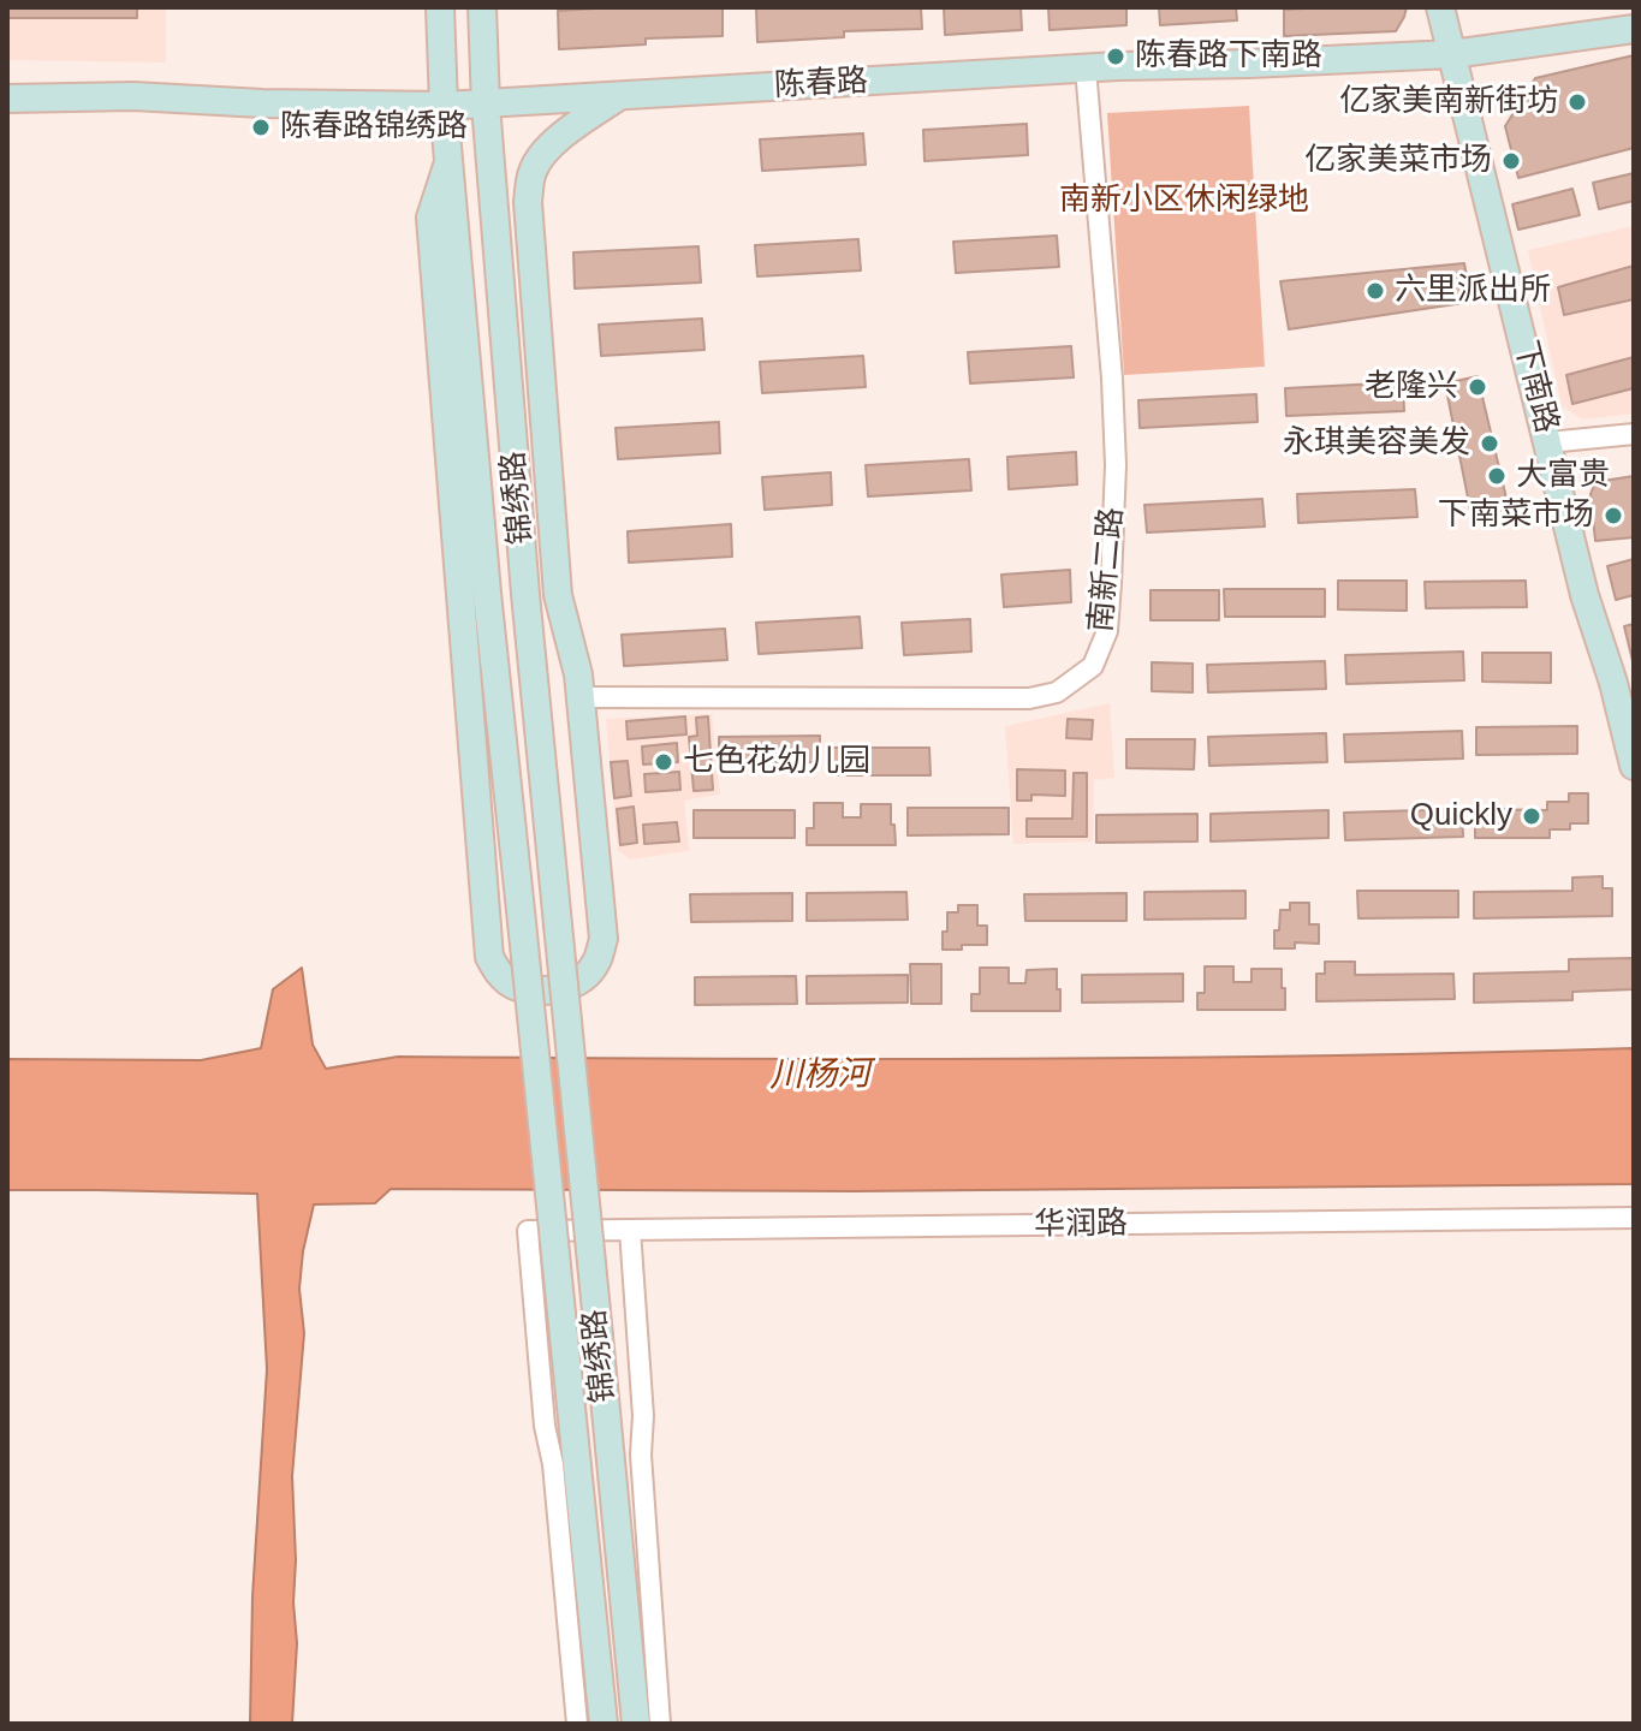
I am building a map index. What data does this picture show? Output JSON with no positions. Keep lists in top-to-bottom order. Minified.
{"streets":{"main road":["陈春路","下南路","锦绣路"],"street":["南新二路","华润路"]},"crossings":[["陈春路","下南路"],["陈春路","锦绣路"],["陈春路","南新二路"],["锦绣路","南新二路"]],"water":["川杨河"],"parks":["南新小区休闲绿地"],"places":["陈春路下南路","亿家美南新街坊","陈春路锦绣路","亿家美菜市场","六里派出所","老隆兴","永琪美容美发","大富贵","下南菜市场","七色花幼儿园","Quickly"]}
